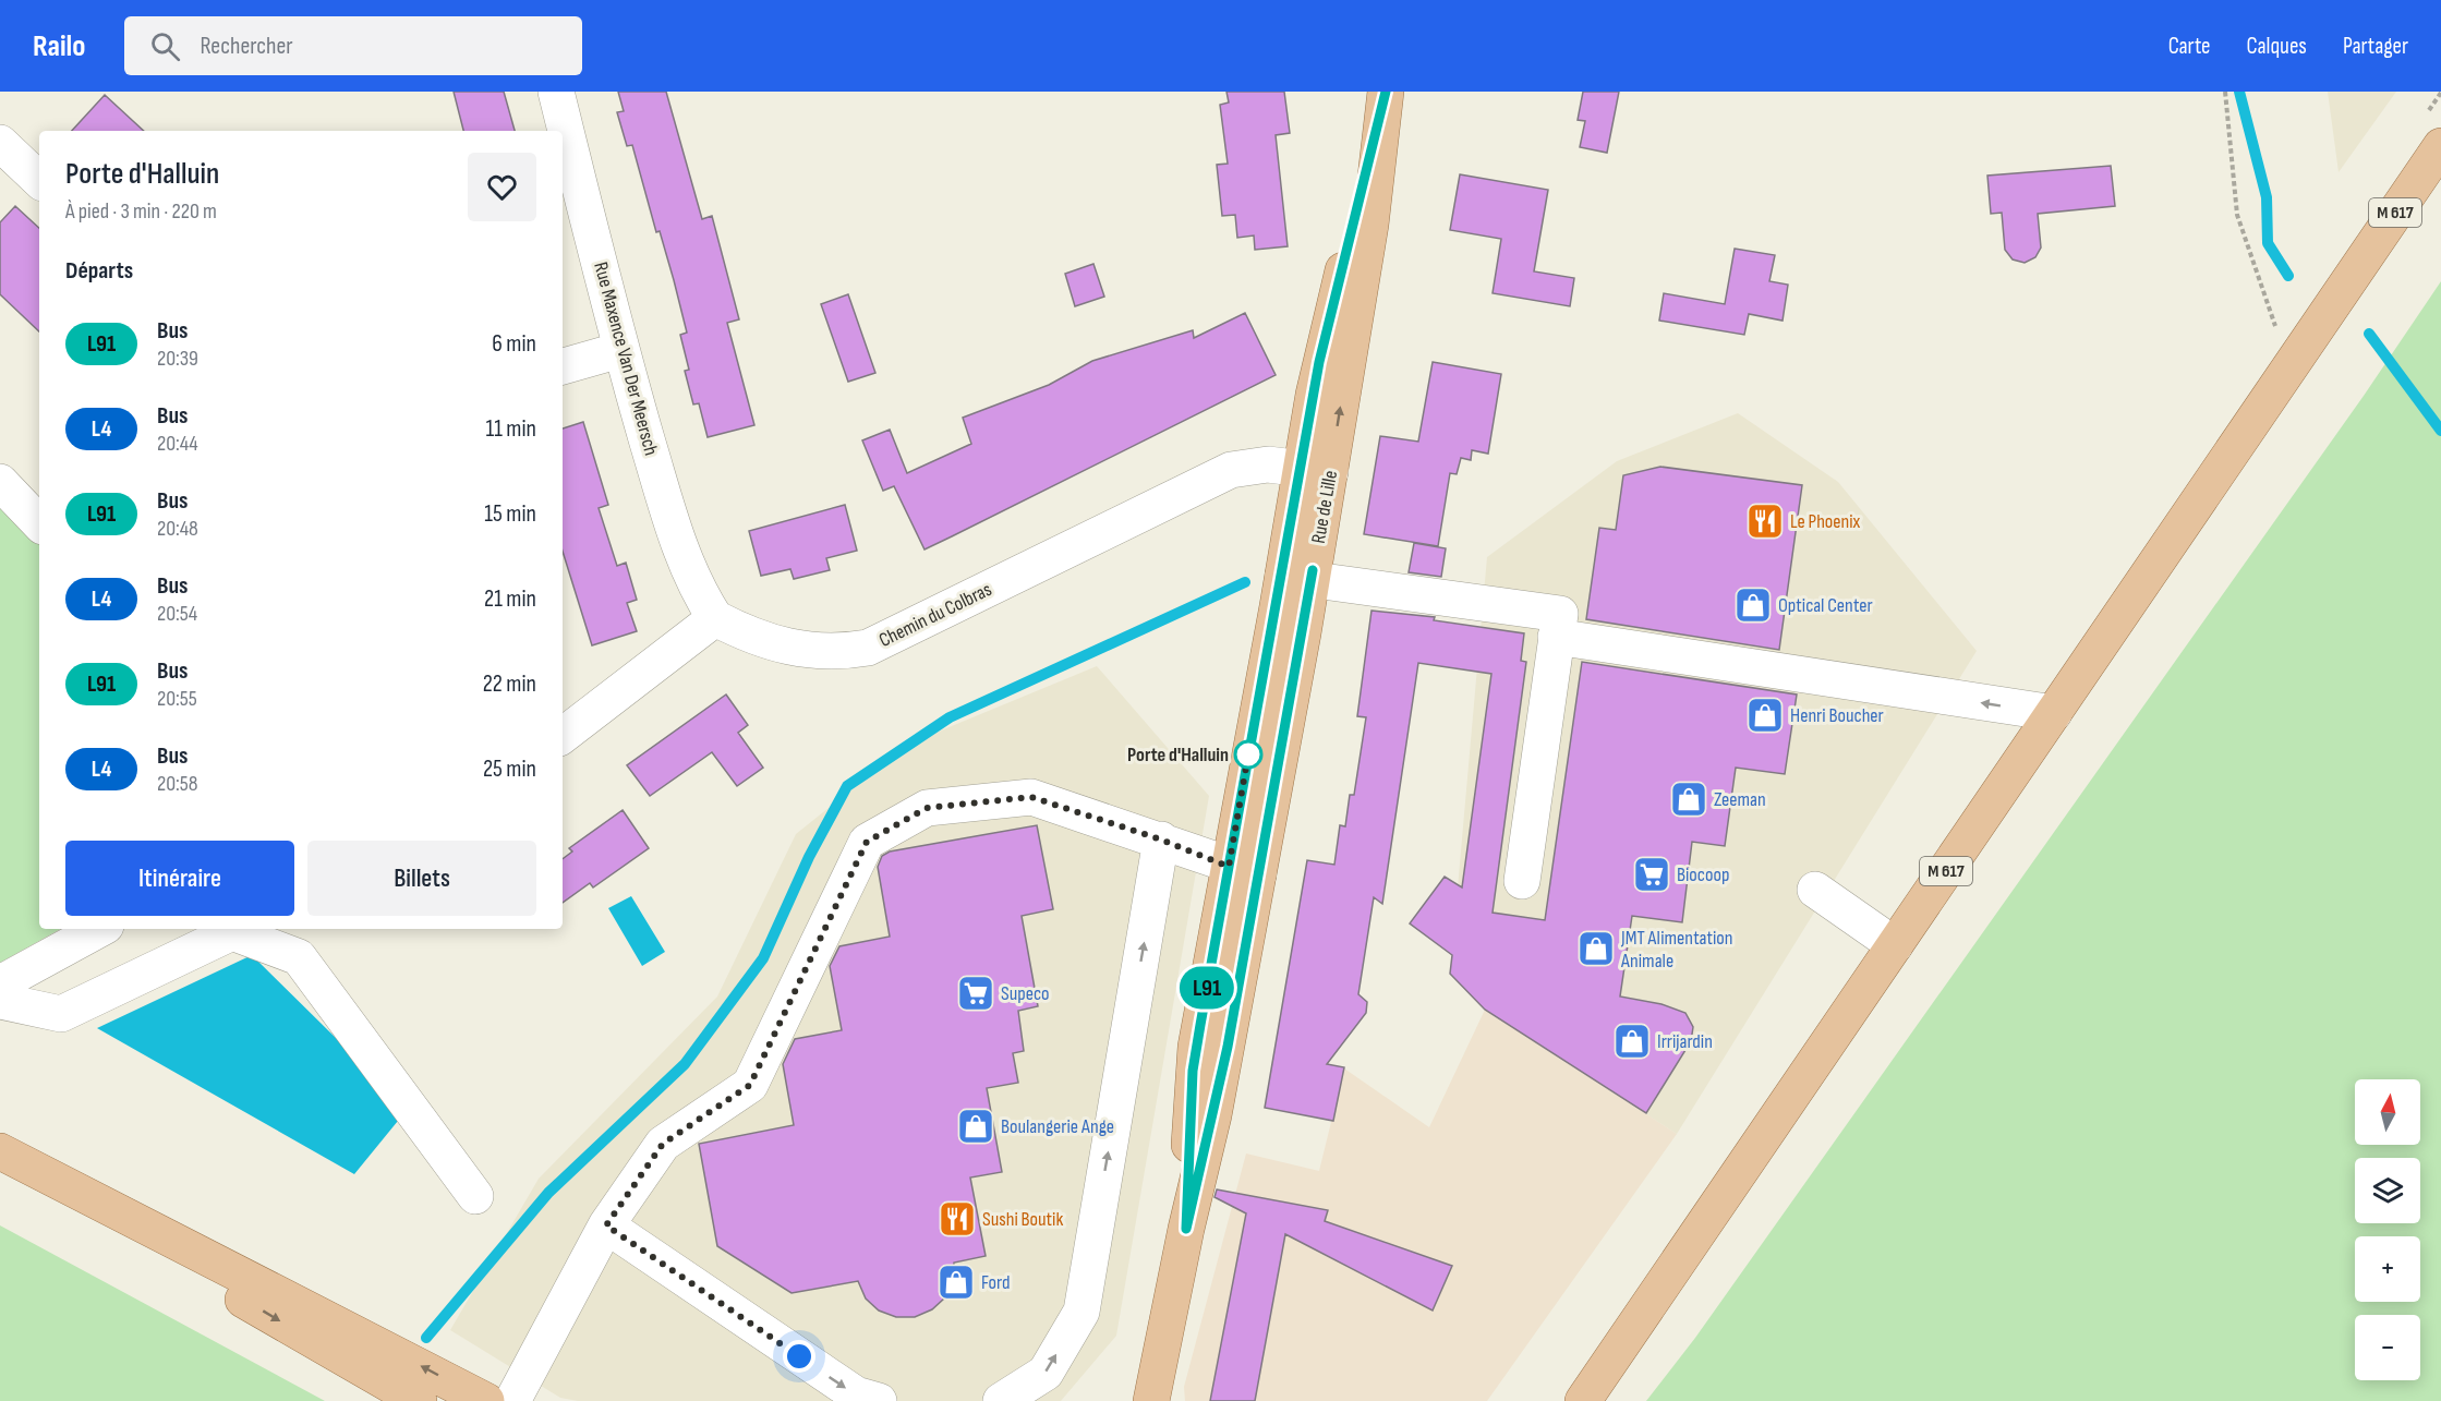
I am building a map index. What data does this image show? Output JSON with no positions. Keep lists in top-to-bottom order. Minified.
{"streets":{"main road":["M 617","Rue de Lille"],"street":["Rue Maxence Van Der Meersch","Chemin du Colbras"]},"crossings":[["Rue Maxence Van Der Meersch","Chemin du Colbras"],["Rue de Lille","Chemin du Colbras"]],"places":{"restaurant":["Le Phoenix","Sushi Boutik"],"shop":["Optical Center","Henri Boucher","Zeeman","JMT Alimentation Animale","Irrijardin","Boulangerie Ange","Ford"],"other":["Porte d'Halluin"],"supermarket":["Biocoop","Supeco"]},"lines":["bus line L91"],"north":"top","page":{"header":"Railo","search":"Rechercher","nav":["Carte","Calques","Partager"],"on_map":"L91","heading":[["Porte d'Halluin","À pied · 3 min · 220 m"],"Départs"],"list":[{"mark":"L91","name":"Bus","note":"20:39","value":"6 min"},{"mark":"L4","name":"Bus","note":"20:44","value":"11 min"},{"mark":"L91","name":"Bus","note":"20:48","value":"15 min"},{"mark":"L4","name":"Bus","note":"20:54","value":"21 min"},{"mark":"L91","name":"Bus","note":"20:55","value":"22 min"},{"mark":"L4","name":"Bus","note":"20:58","value":"25 min"}],"buttons":["Itinéraire","Billets"],"map_buttons":["+","−"]}}
